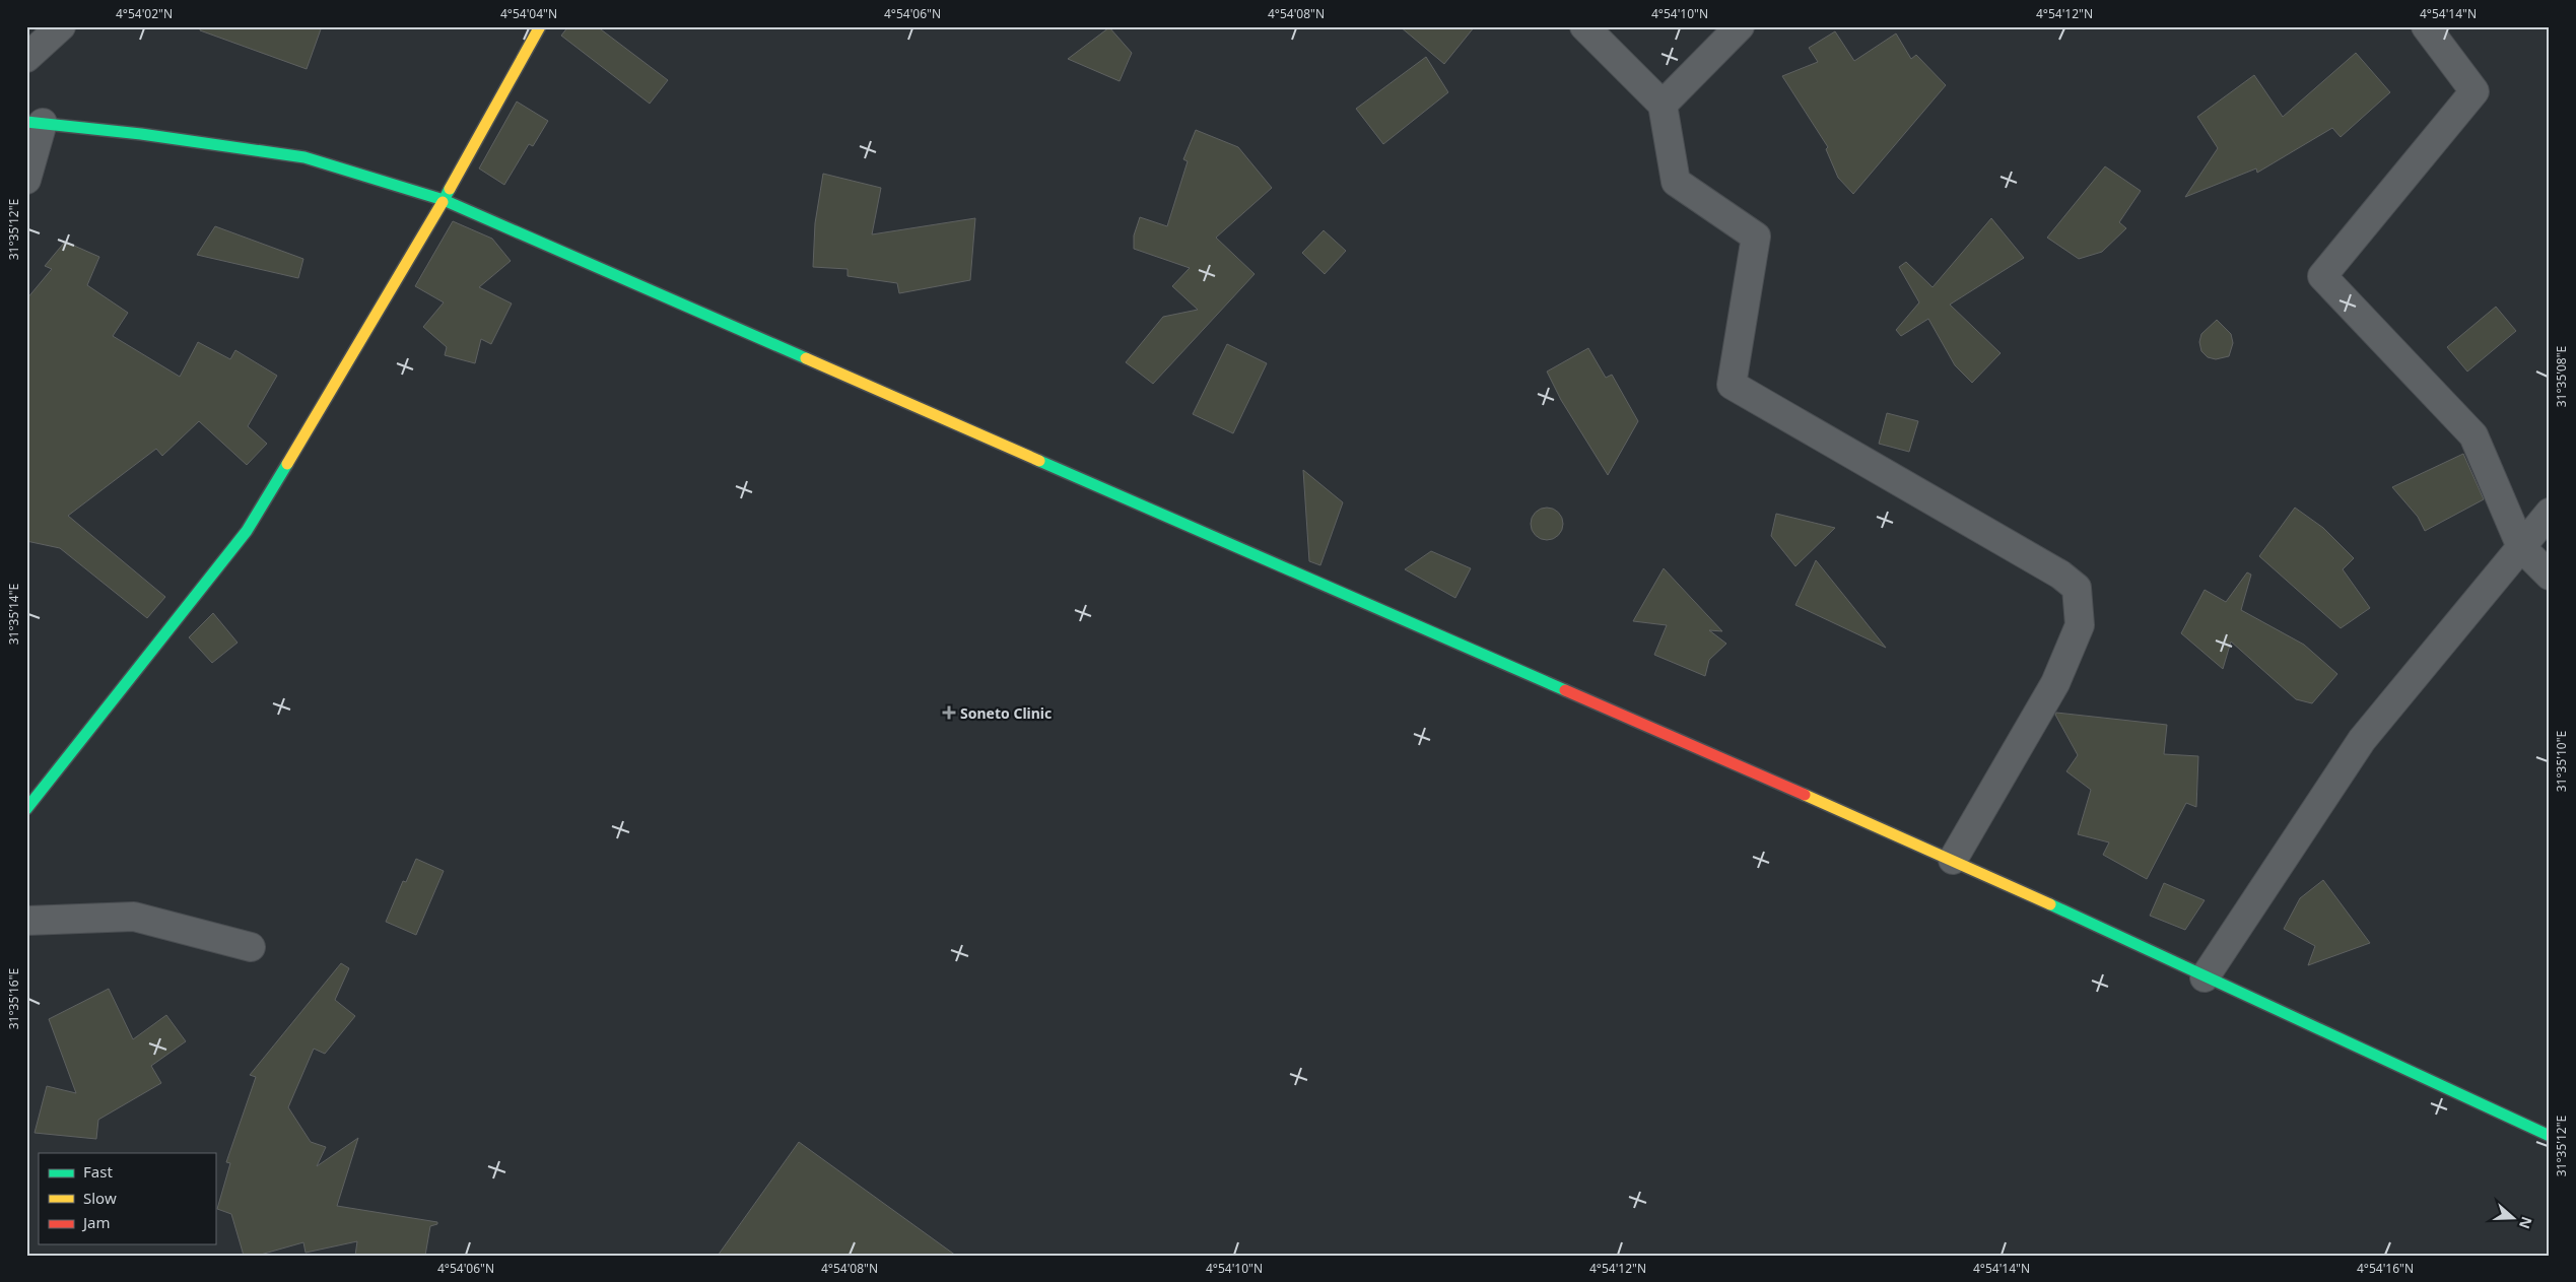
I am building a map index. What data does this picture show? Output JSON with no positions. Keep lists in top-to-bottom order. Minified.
{"places":{"health":["Soneto Clinic"]},"legend":["Fast","Slow","Jam"],"north":"right","coordinates":["4°54'02\"N","4°54'04\"N","4°54'06\"N","4°54'08\"N","4°54'10\"N","4°54'12\"N","4°54'14\"N","31°35'12\"E","31°35'08\"E","31°35'14\"E","31°35'10\"E","31°35'16\"E","4°54'16\"N"]}
